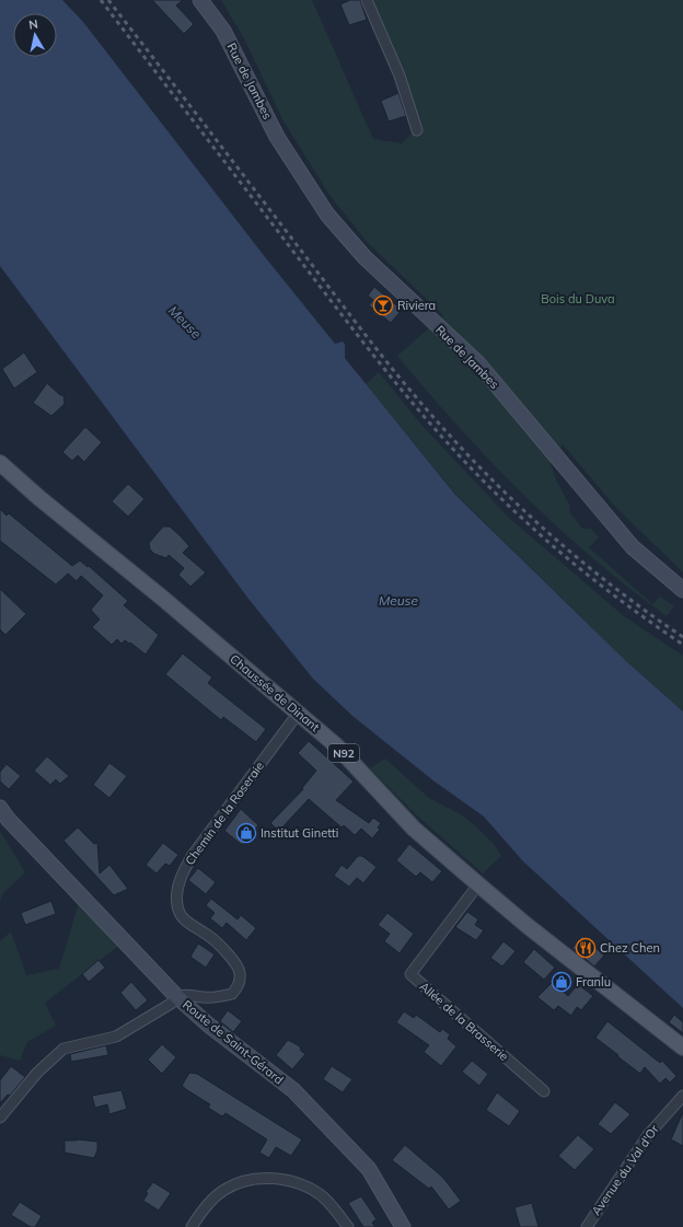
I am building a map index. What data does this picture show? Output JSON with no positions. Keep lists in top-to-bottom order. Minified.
{"streets":{"main road":["Rue de Jambes","Chaussée de Dinant","N92","Route de Saint-Gérard"],"street":["Chemin de la Roseraie","Allée de la Brasserie","Avenue du Val d'Or"]},"crossings":[["Chaussée de Dinant","Chemin de la Roseraie"],["Chaussée de Dinant","Allée de la Brasserie"],["Chemin de la Roseraie","Route de Saint-Gérard"]],"water":["Meuse"],"parks":["Bois du Duva"],"places":{"bar":["Riviera"],"shop":["Institut Ginetti","Franlu"],"restaurant":["Chez Chen"]},"north":"top"}
